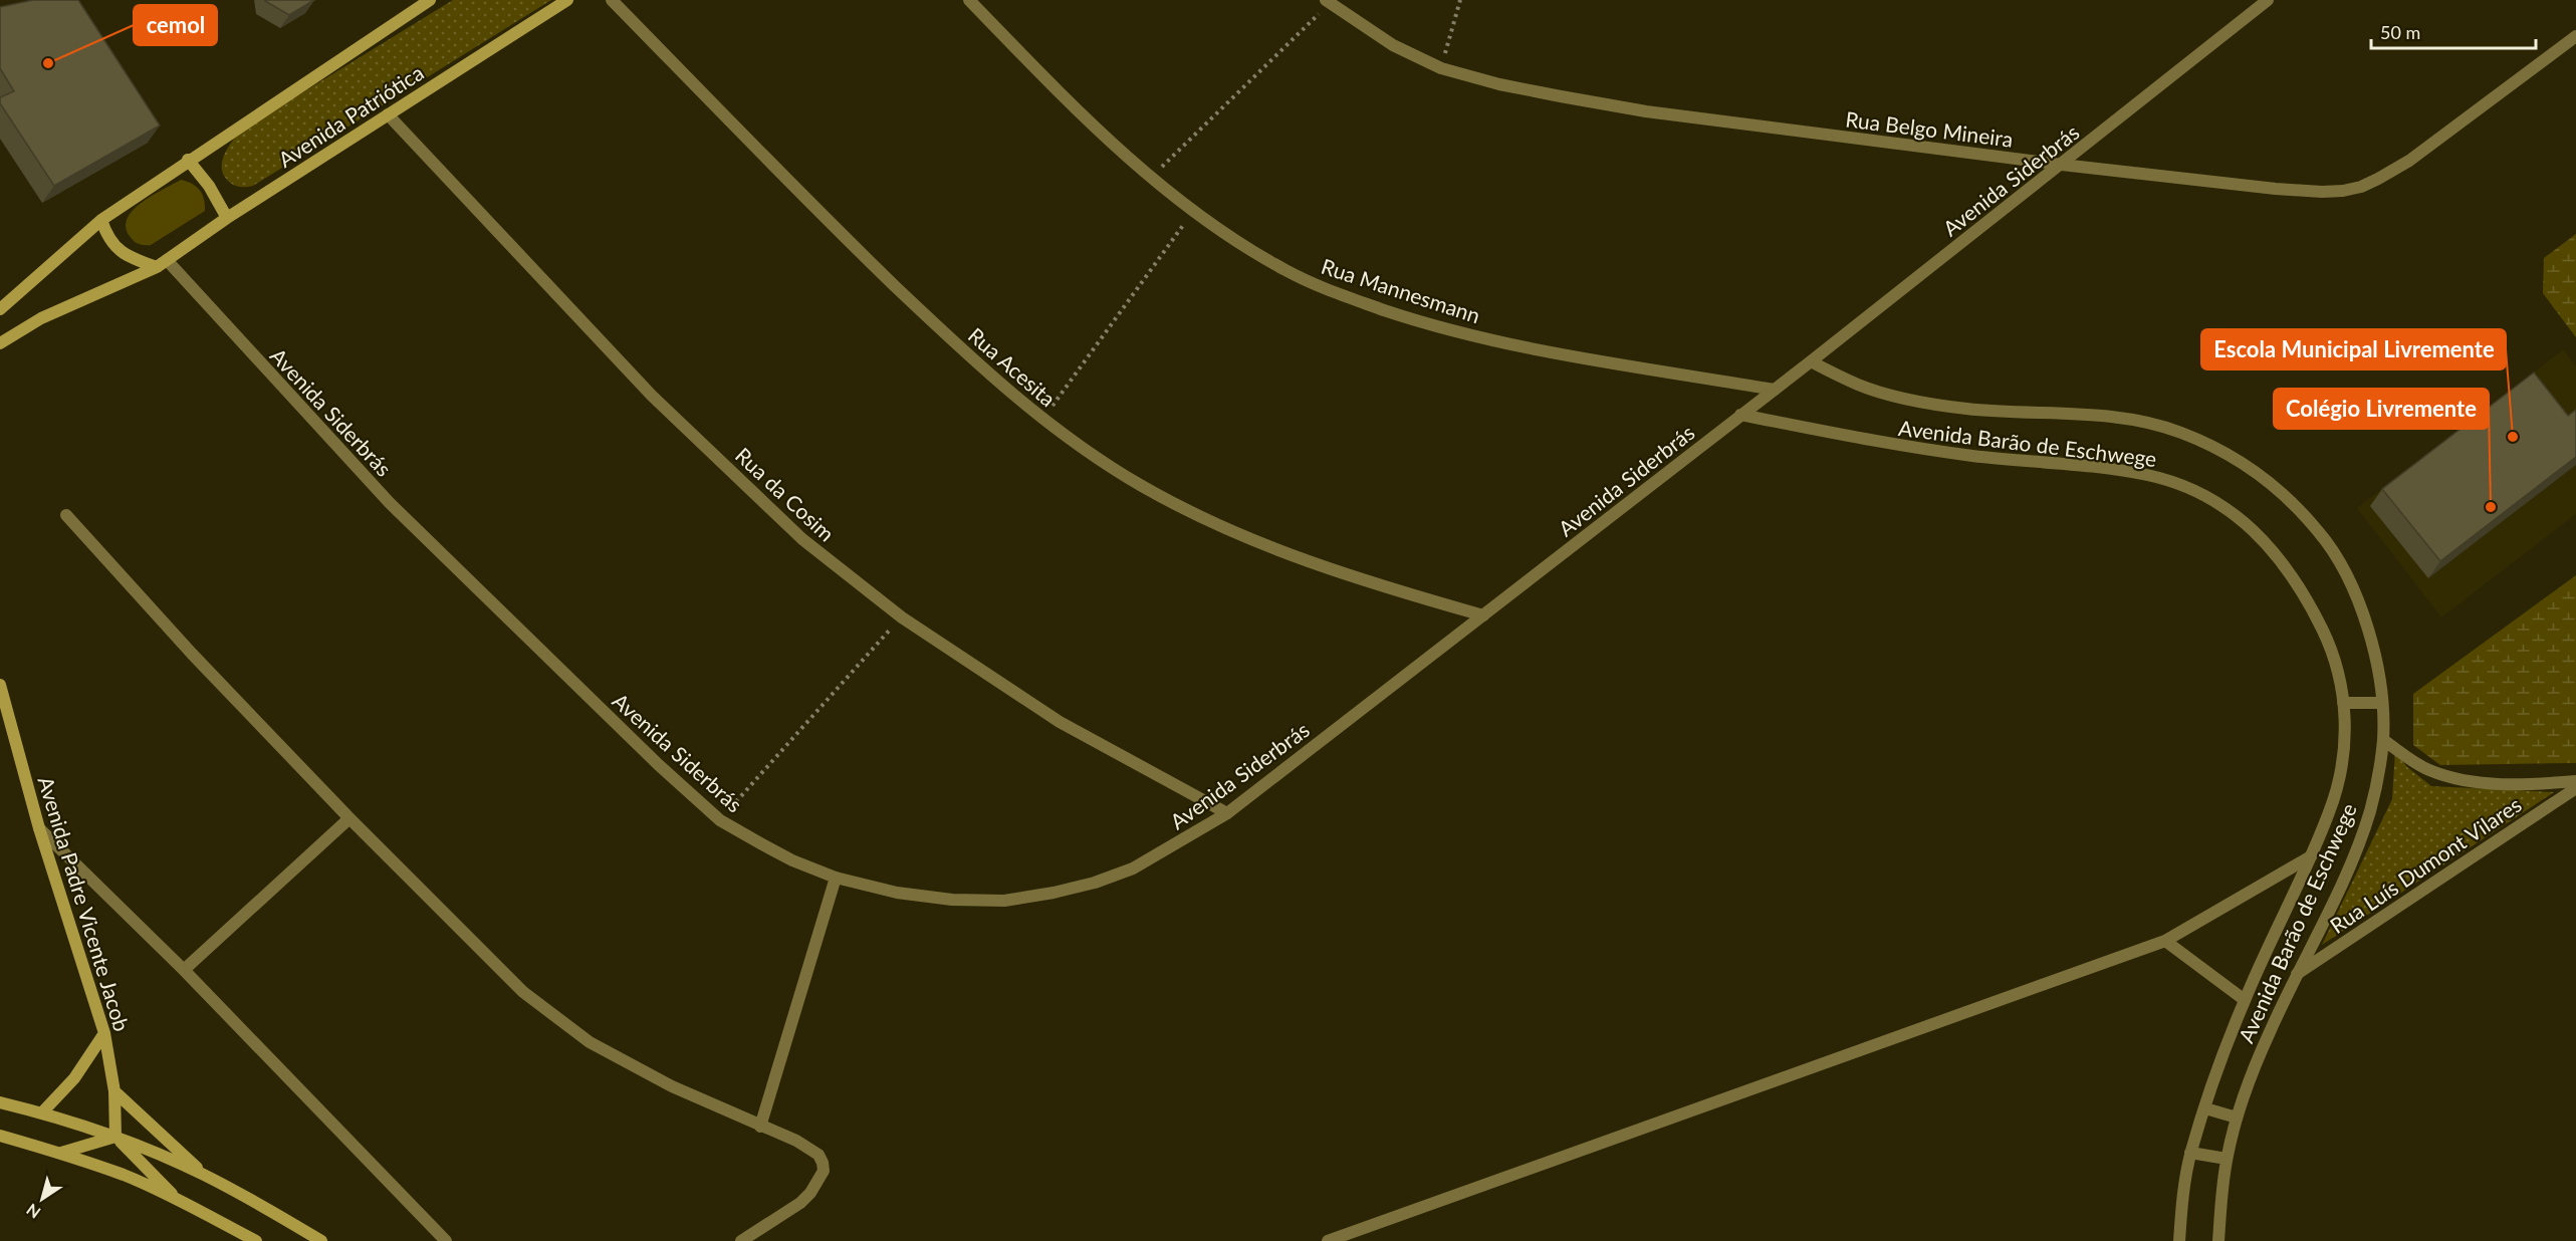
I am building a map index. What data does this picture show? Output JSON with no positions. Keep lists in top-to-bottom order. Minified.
{"streets":{"main road":["Avenida Patriótica","Avenida Padre Vicente Jacob"],"street":["Rua Belgo Mineira","Avenida Siderbrás","Rua Mannesmann","Rua Acesita","Avenida Barão de Eschwege","Rua da Cosim","Rua Luís Dumont Vilares"]},"crossings":[["Avenida Patriótica","Avenida Siderbrás"],["Avenida Patriótica","Rua da Cosim"],["Rua Belgo Mineira","Avenida Siderbrás"],["Avenida Siderbrás","Rua Mannesmann"],["Avenida Siderbrás","Rua Acesita"],["Avenida Siderbrás","Avenida Barão de Eschwege"],["Avenida Siderbrás","Rua da Cosim"],["Avenida Barão de Eschwege","Rua Luís Dumont Vilares"]],"places":["cemol","Escola Municipal Livremente","Colégio Livremente"],"scale_bar":"50 m","north":"bottom left"}
